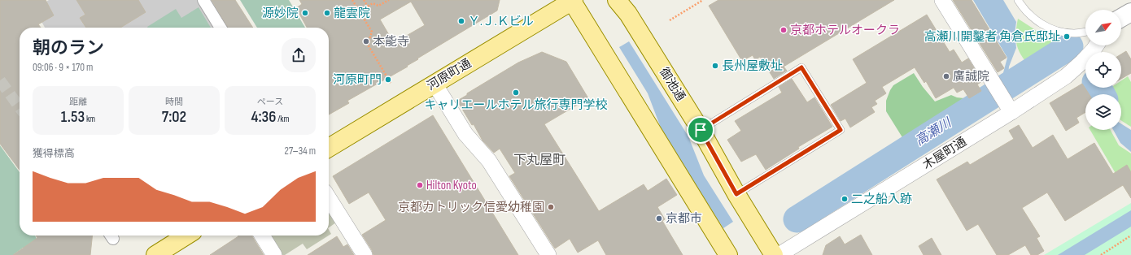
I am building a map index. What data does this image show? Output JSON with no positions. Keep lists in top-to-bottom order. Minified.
{"streets":{"main road":["河原町通","御池通"],"street":["木屋町通"]},"districts":["下丸屋町"],"water":["高瀬川"],"places":["源妙院","龍雲院","Ｙ.Ｊ.Ｋビル","京都ホテルオークラ","高瀬川開鑿者 角倉氏邸址","本能寺","長州屋敷址","廣誠院","河原町門","キャリエールホテル旅行専門学校","Hilton Kyoto","二之船入跡","京都カトリック信愛幼稚園","京都市"],"north":"top right","page":{"heading":["朝のラン","09:06 · 9 × 170 m"],"stats":[["距離","1.53 km"],["時間","7:02"],["ペース","4:36 /km"]],"chart":["獲得標高","27–34 m"]}}
